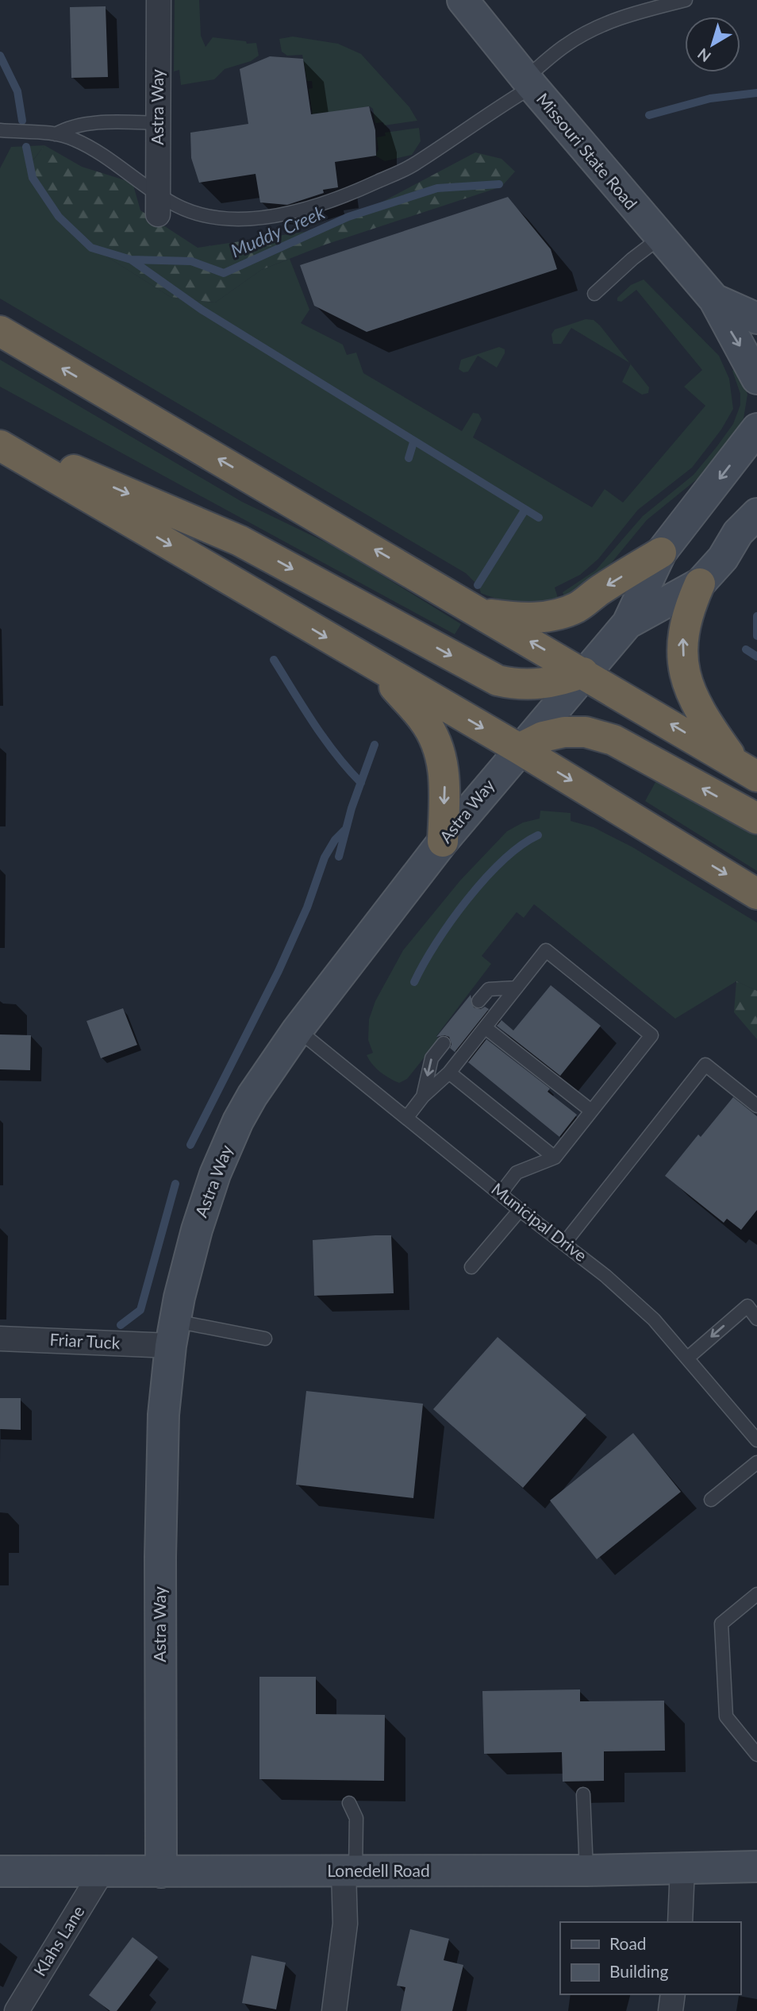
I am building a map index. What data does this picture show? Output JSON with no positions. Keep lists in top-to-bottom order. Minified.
{"streets":{"street":["Astra Way","Missouri State Road","Friar Tuck","Lonedell Road","Klahs Lane"],"lane":["Municipal Drive"]},"crossings":[["Astra Way","Municipal Drive"],["Astra Way","Friar Tuck"],["Astra Way","Lonedell Road"],["Lonedell Road","Klahs Lane"]],"water":["Muddy Creek"],"legend":["Road","Building"],"north":"bottom left"}
